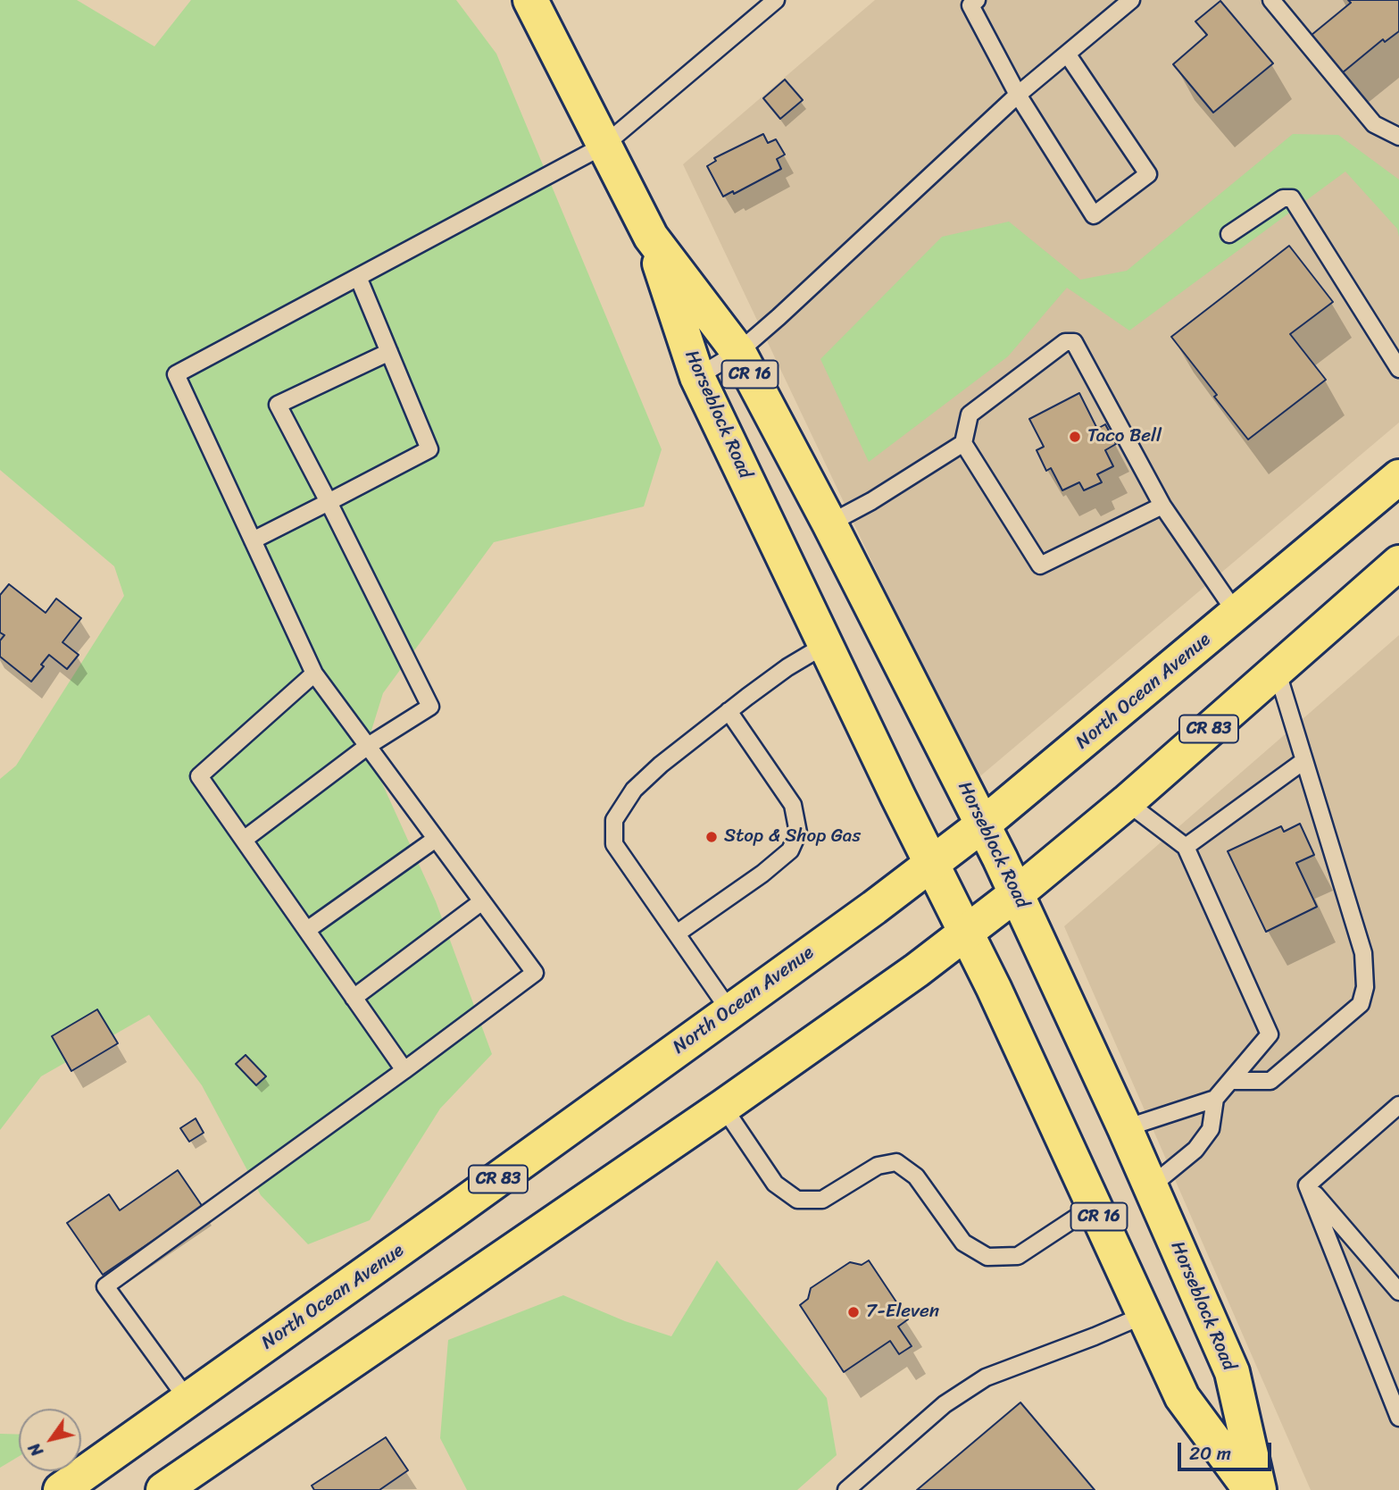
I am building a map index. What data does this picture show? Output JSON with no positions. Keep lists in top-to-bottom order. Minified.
{"streets":{"main road":["CR 16","Horseblock Road","North Ocean Avenue","CR 83"]},"crossings":[["Horseblock Road","North Ocean Avenue"],["Horseblock Road","CR 83"]],"places":["Taco Bell","Stop & Shop Gas","7-Eleven"],"scale_bar":"20 m","north":"bottom left"}
